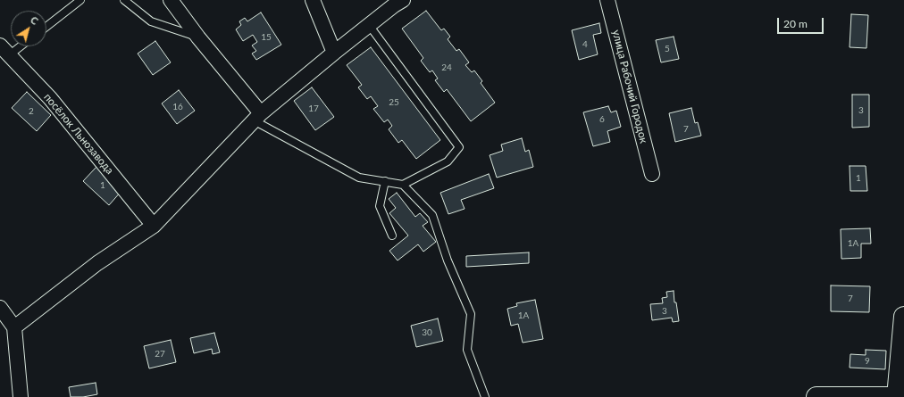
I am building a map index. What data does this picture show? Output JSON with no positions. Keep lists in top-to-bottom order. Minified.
{"streets":{"street":["улица Рабочий Городок","посёлок Льнозавода"]},"house_numbers":["15","4","5","24","25","16","17","3","2","6","7","1","1","1А","7","3","1А","30","27","9"],"scale_bar":"20 m","north":"top right"}
